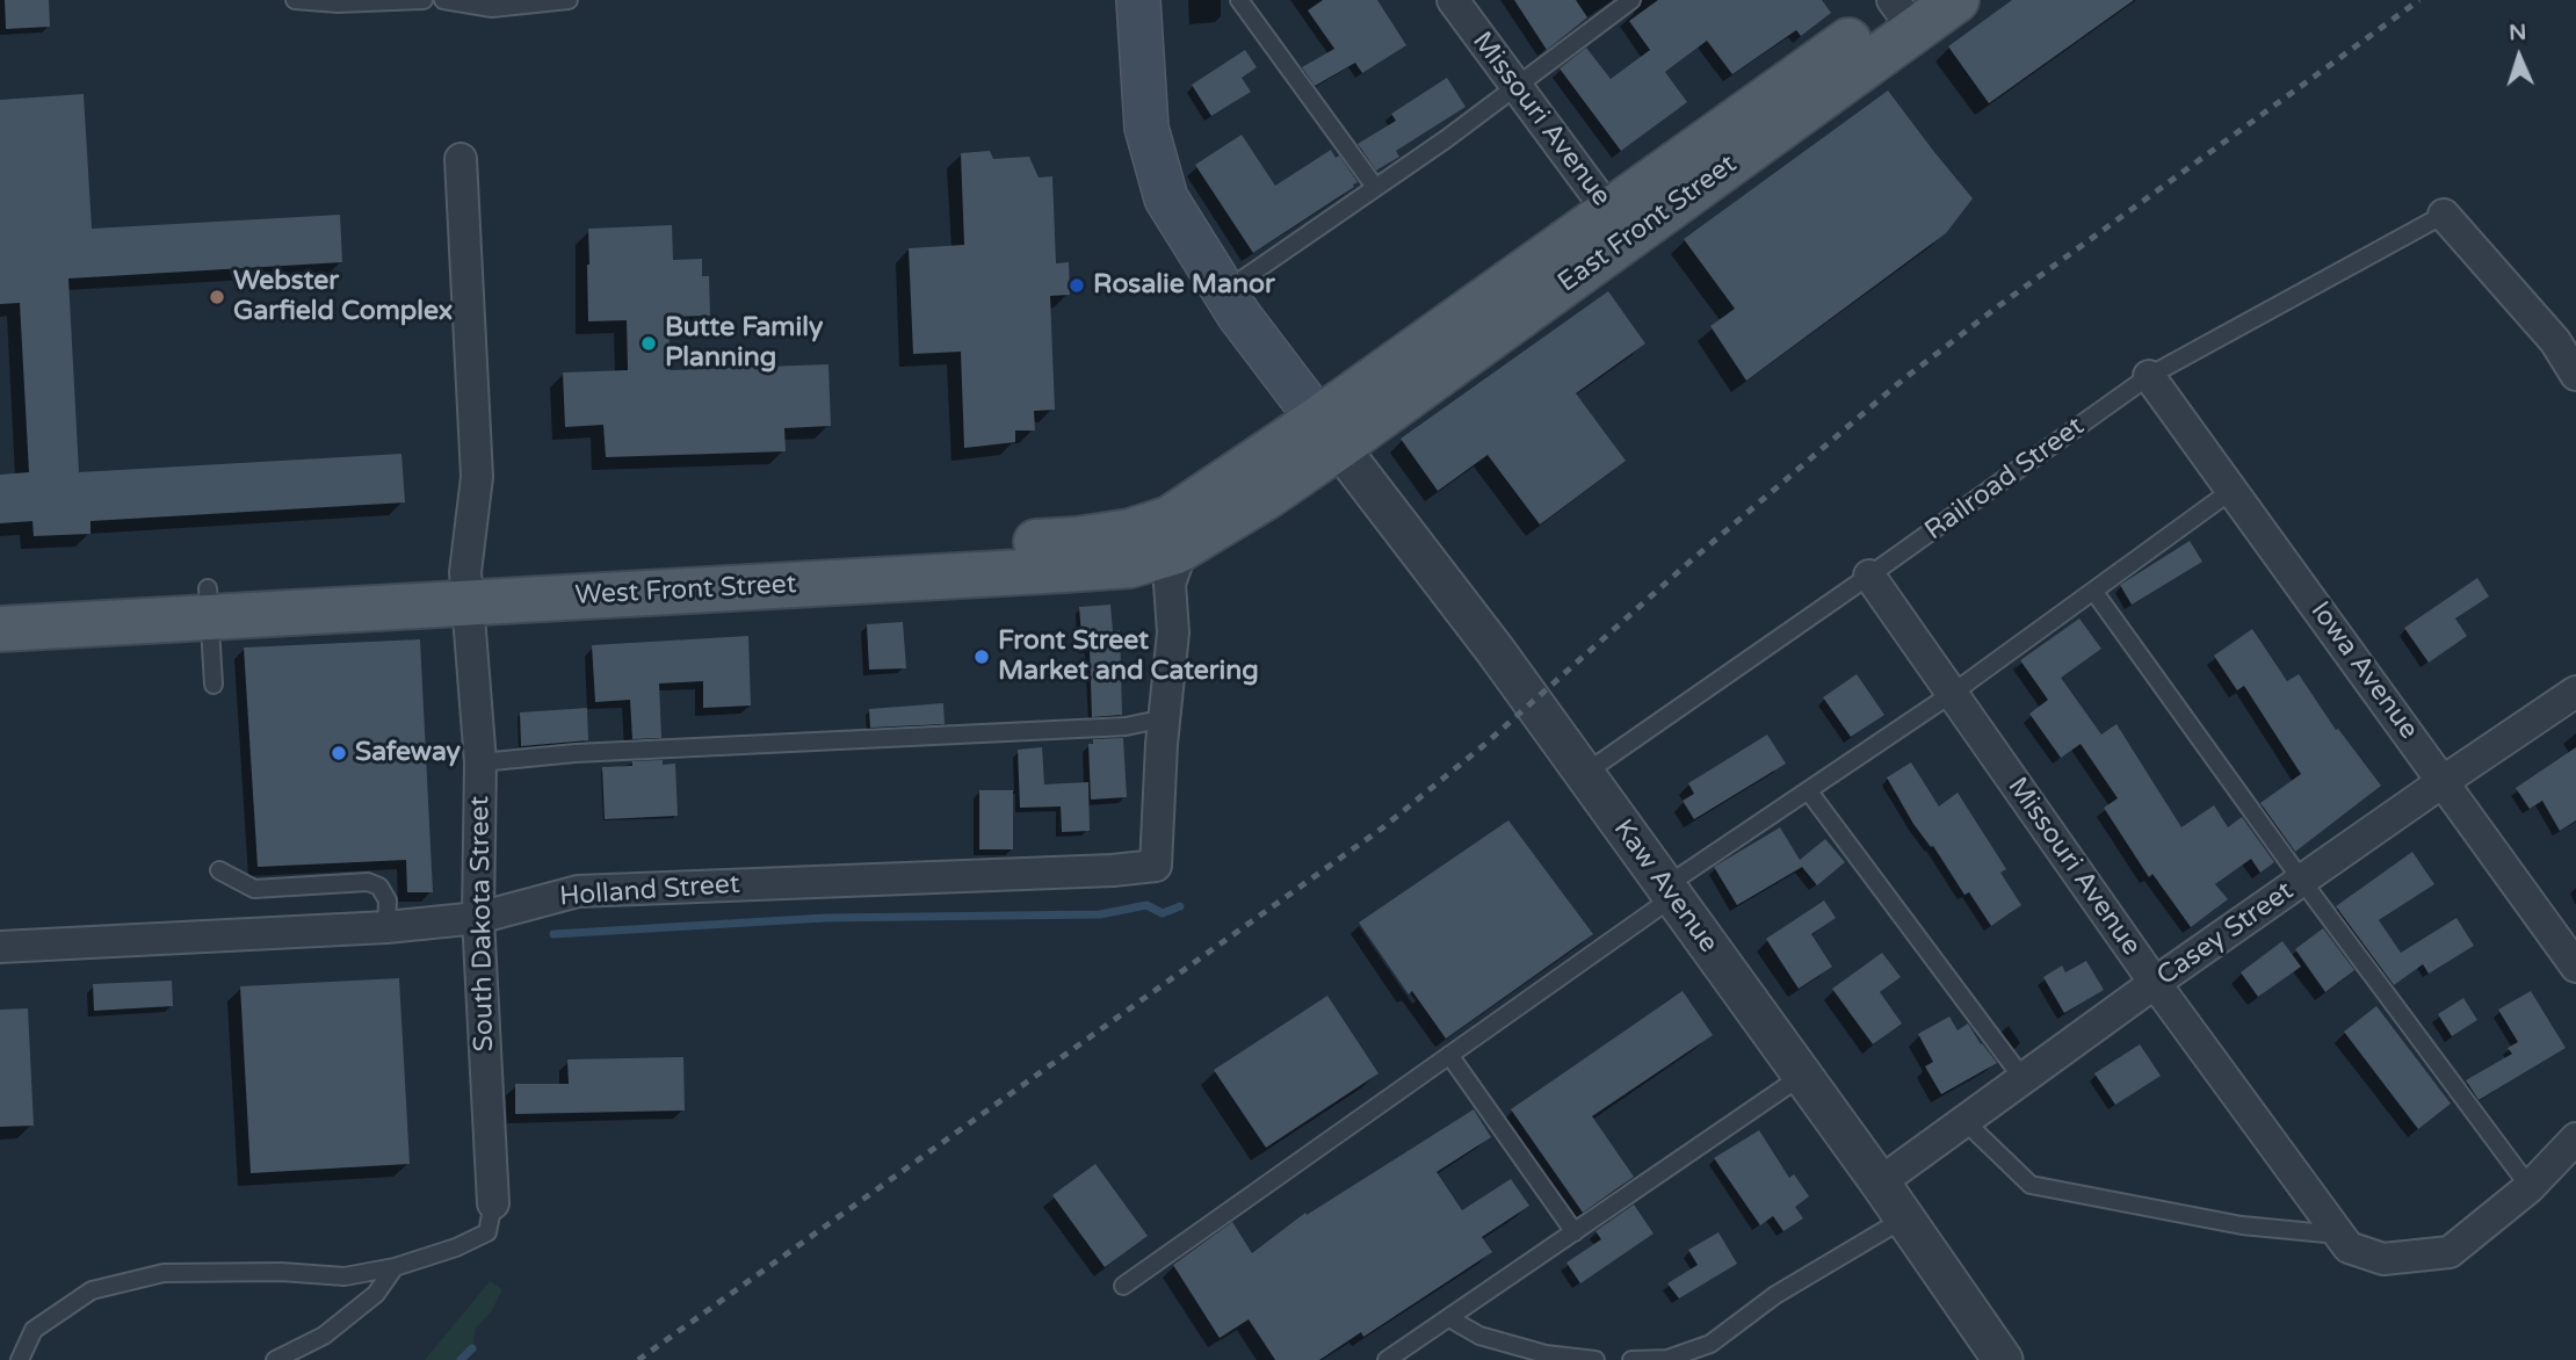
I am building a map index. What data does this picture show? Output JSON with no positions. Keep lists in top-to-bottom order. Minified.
{"streets":{"main road":["East Front Street","West Front Street"],"street":["Missouri Avenue","Iowa Avenue","Kaw Avenue","Holland Street","South Dakota Street","Casey Street"],"lane":["Railroad Street"]},"crossings":[["Missouri Avenue","East Front Street"],["Missouri Avenue","Railroad Street"],["Missouri Avenue","Casey Street"],["East Front Street","West Front Street"],["East Front Street","Kaw Avenue"],["Railroad Street","Iowa Avenue"],["Railroad Street","Kaw Avenue"],["West Front Street","Kaw Avenue"],["West Front Street","South Dakota Street"],["Iowa Avenue","Casey Street"],["Kaw Avenue","Casey Street"],["Holland Street","South Dakota Street"]],"places":["Rosalie Manor","Webster Garfield Complex","Butte Family Planning","Front Street Market and Catering","Safeway"],"north":"top"}
